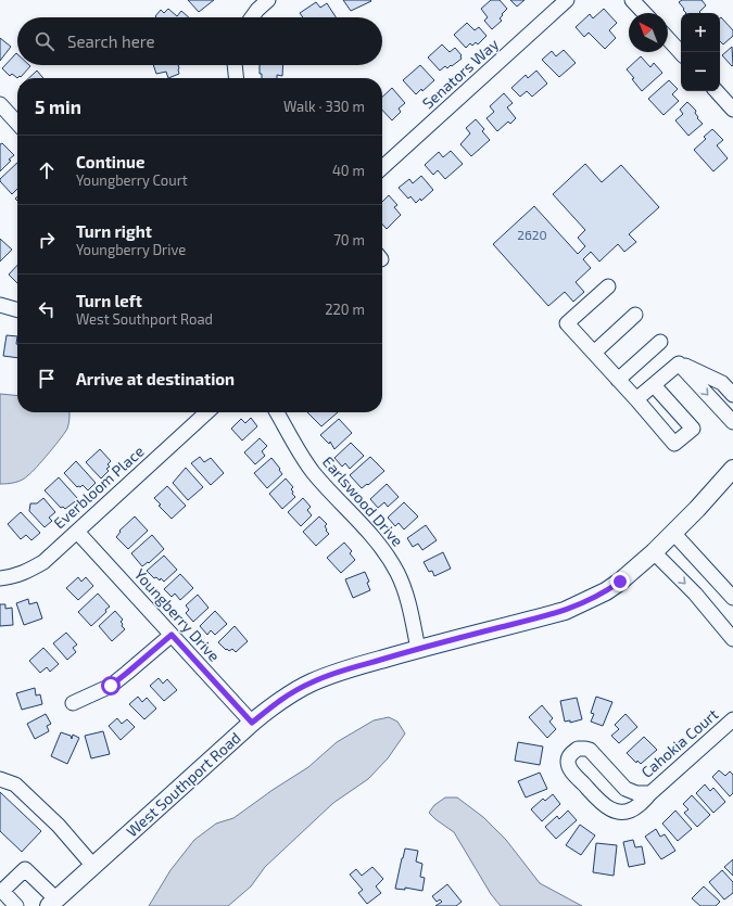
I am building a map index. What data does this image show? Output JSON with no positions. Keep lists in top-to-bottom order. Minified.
{"streets":{"main road":["West Southport Road"],"street":["Senators Way","Everbloom Place","Earlswood Drive","Youngberry Drive","Cahokia Court"]},"crossings":[["Everbloom Place","Youngberry Drive"],["Earlswood Drive","West Southport Road"],["Youngberry Drive","West Southport Road"]],"house_numbers":["2620"],"north":"top left","page":{"map_buttons":["+","−"],"search":"Search here","heading":["5 min","Walk · 330 m"],"list":[["Continue","Youngberry Court","40 m"],["Turn right","Youngberry Drive","70 m"],["Turn left","West Southport Road","220 m"],"Arrive at destination"]}}
